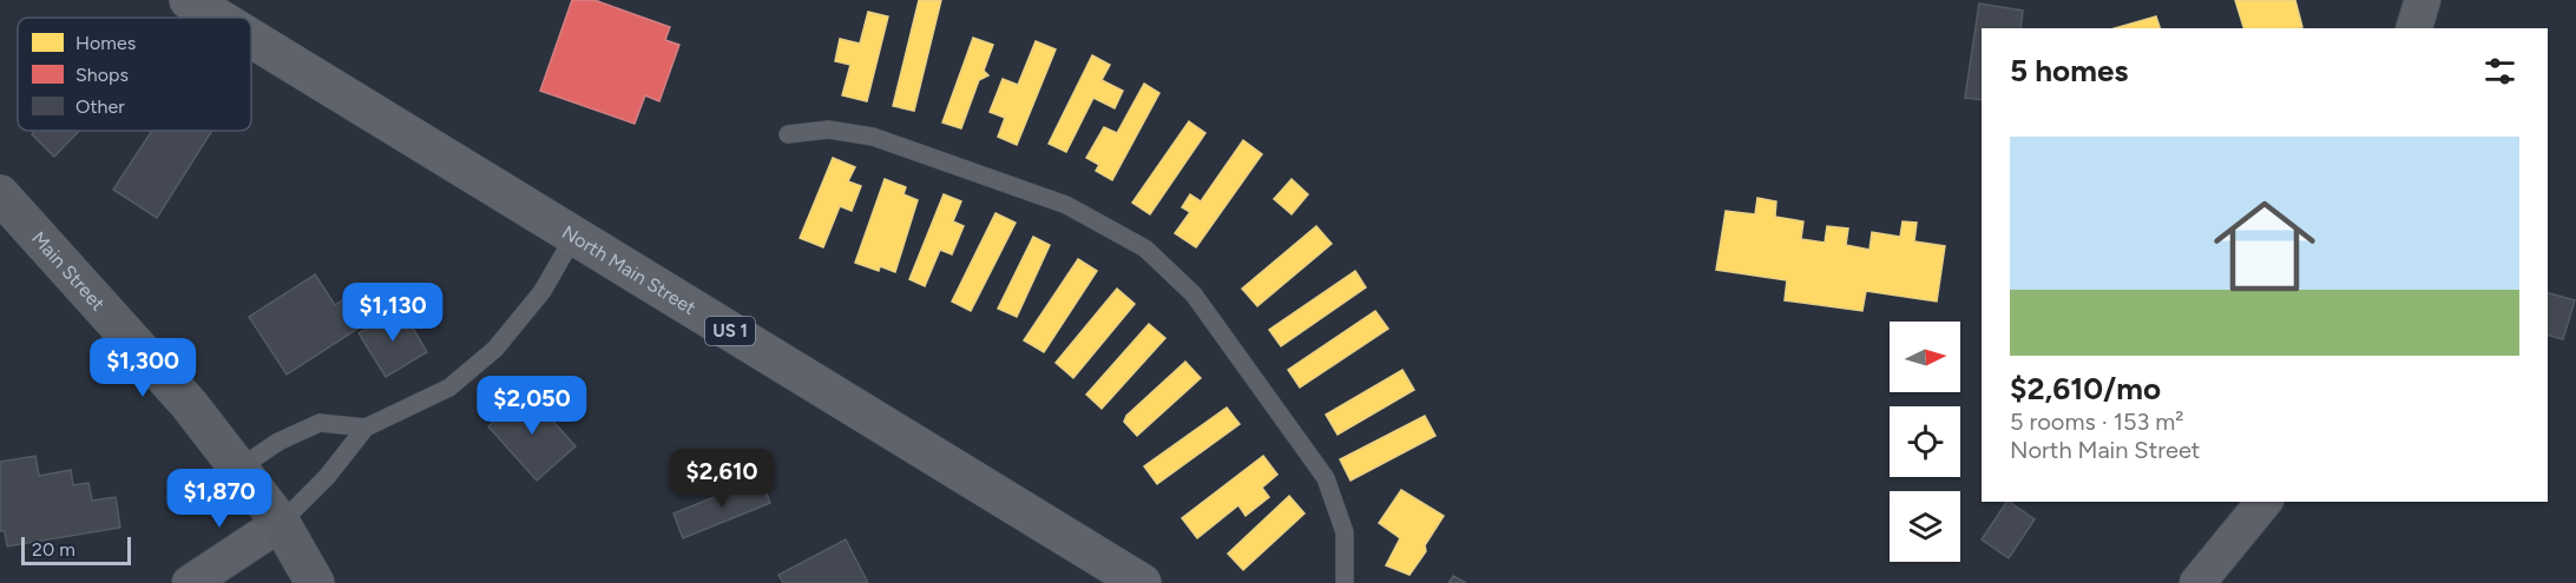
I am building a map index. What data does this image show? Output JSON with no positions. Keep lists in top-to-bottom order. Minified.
{"streets":{"main road":["North Main Street","Main Street","US 1"]},"legend":["Homes","Shops","Other"],"scale_bar":"20 m","north":"right","page":{"heading":"5 homes","list":[{"name":"$2,610/mo","note":"5 rooms · 153 m² · North Main Street"}],"price":["$1,130","$1,300","$2,050","$2,610","$1,870"],"scale":"20 m"}}
